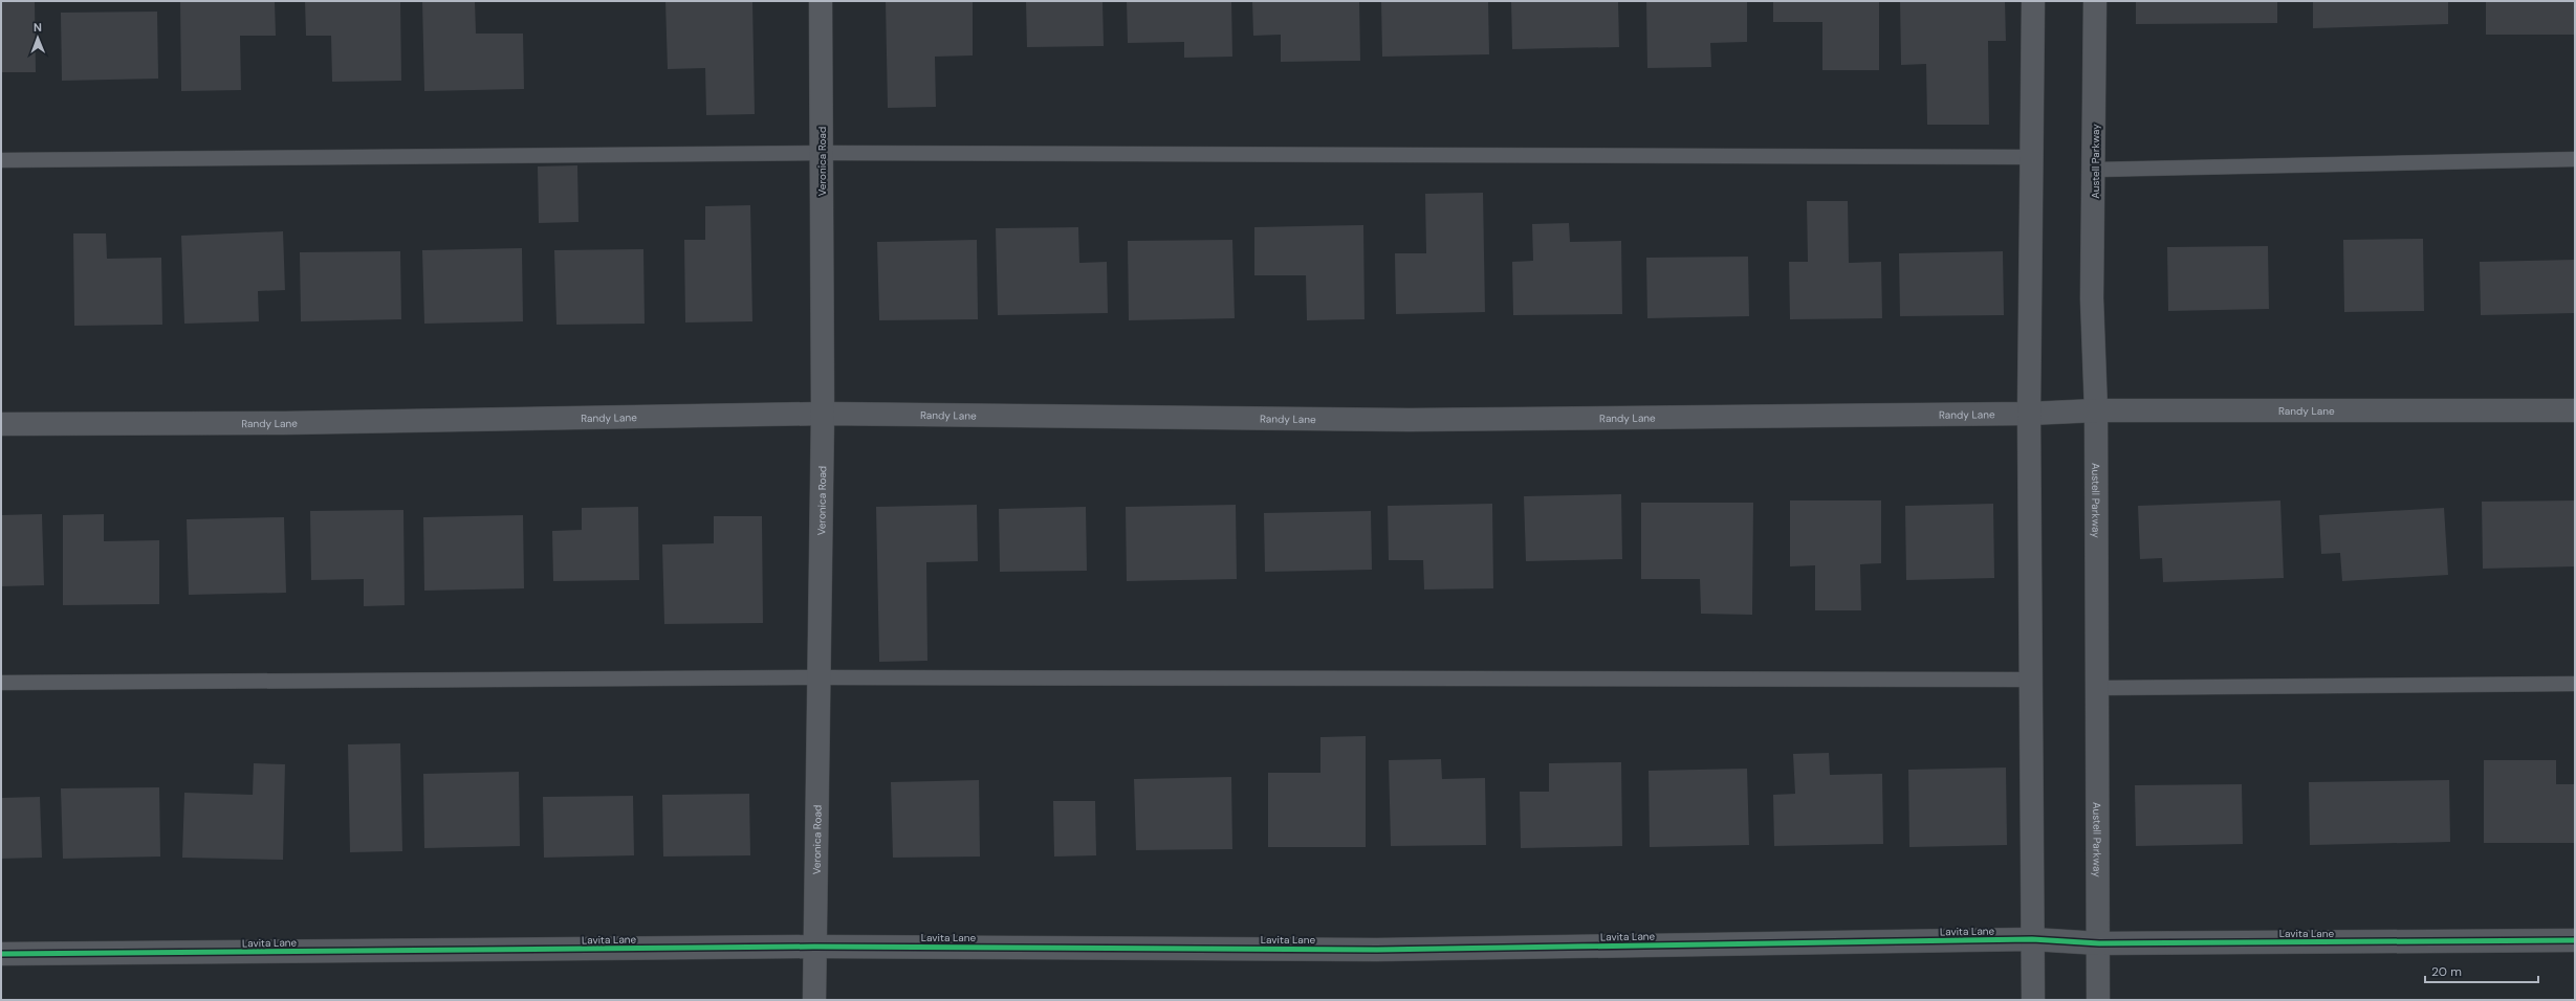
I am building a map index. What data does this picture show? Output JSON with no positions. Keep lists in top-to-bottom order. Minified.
{"streets":{"street":["Veronica Road","Austell Parkway","Randy Lane","Lavita Lane"]},"crossings":[["Veronica Road","Randy Lane"],["Veronica Road","Lavita Lane"],["Austell Parkway","Randy Lane"],["Austell Parkway","Lavita Lane"]],"scale_bar":"20 m","north":"top"}
